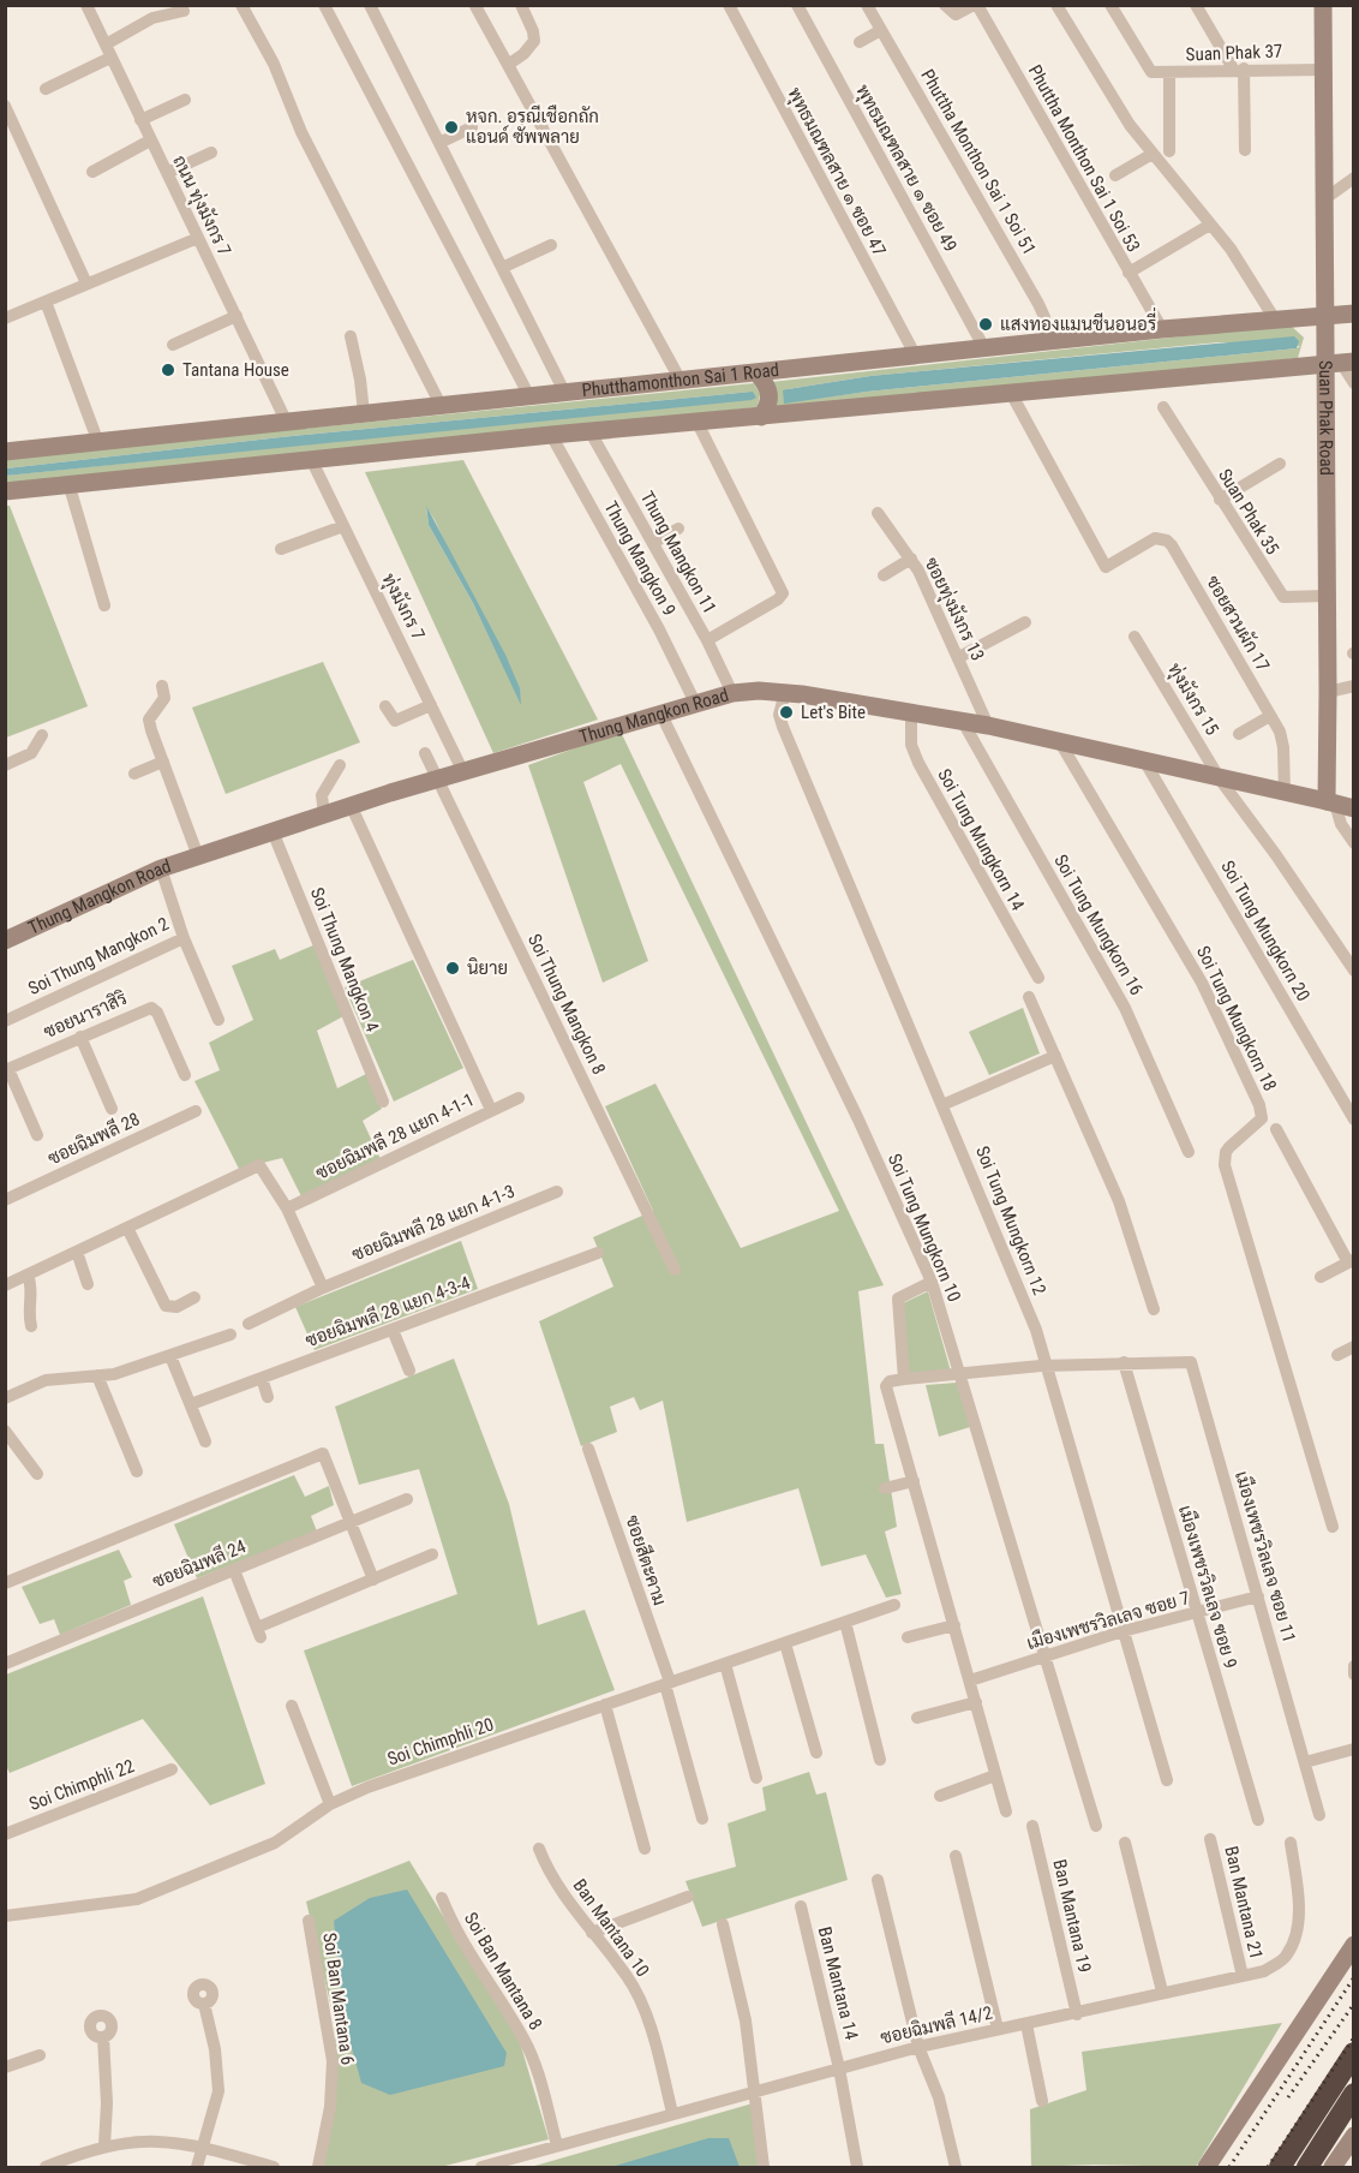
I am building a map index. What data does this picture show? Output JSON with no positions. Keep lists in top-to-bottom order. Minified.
{"streets":{"main road":["Phutthamonthon Sai 1 Road","Suan Phak Road","Thung Mangkon Road"],"street":["Suan Phak 37","Phuttha Monthon Sai 1 Soi 53","Phuttha Monthon Sai 1 Soi 51","พุทธมณฑลสาย ๑ ซอย 49","พุทธมณฑลสาย ๑ ซอย 47","ถนน ทุ่งมังกร 7","Suan Phak 35","Thung Mangkon 11","Thung Mangkon 9","ทุ่งมังกร 7","ซอยทุ่งมังกร 13","ซอยสวนผัก 17","ทุ่งมังกร 15","Soi Tung Mungkorn 14","Soi Tung Mungkorn 16","Soi Tung Mungkorn 20","Soi Thung Mangkon 2","Soi Thung Mangkon 4","Soi Thung Mangkon 8","ซอยนาราสิริ","Soi Tung Mungkorn 18","ซอยฉิมพลี 28 แยก 4-1-1","ซอยฉิมพลี 28","Soi Tung Mungkorn 12","ซอยฉิมพลี 28 แยก 4-1-3","Soi Tung Mungkorn 10","ซอยฉิมพลี 28 แยก 4-3-4","เมืองเพชรวิลเลจ ซอย 11","ซอยสีตะคาม","ซอยฉิมพลี 24","เมืองเพชรวิลเลจ ซอย 9","เมืองเพชรวิลเลจ ซอย 7","Soi Chimphli 20","Soi Chimphli 22","Ban Mantana 21","Ban Mantana 19","Ban Mantana 10","Soi Ban Mantana 8","Ban Mantana 14","Soi Ban Mantana 6","ซอยฉิมพลี 14/2"]},"crossings":[["Suan Phak 37","Suan Phak Road"],["Phuttha Monthon Sai 1 Soi 53","Phutthamonthon Sai 1 Road"],["Phuttha Monthon Sai 1 Soi 51","Phutthamonthon Sai 1 Road"],["พุทธมณฑลสาย ๑ ซอย 49","Phutthamonthon Sai 1 Road"],["พุทธมณฑลสาย ๑ ซอย 47","Phutthamonthon Sai 1 Road"],["ถนน ทุ่งมังกร 7","Phutthamonthon Sai 1 Road"],["Phutthamonthon Sai 1 Road","Suan Phak Road"],["Suan Phak Road","Suan Phak 35"],["Suan Phak Road","Thung Mangkon Road"],["Thung Mangkon 11","Thung Mangkon Road"],["Thung Mangkon 9","Thung Mangkon Road"],["ทุ่งมังกร 7","Thung Mangkon Road"],["ซอยทุ่งมังกร 13","Thung Mangkon Road"],["ซอยสวนผัก 17","Thung Mangkon Road"],["ทุ่งมังกร 15","Thung Mangkon Road"],["Thung Mangkon Road","Soi Tung Mungkorn 14"],["Thung Mangkon Road","Soi Tung Mungkorn 16"],["Thung Mangkon Road","Soi Tung Mungkorn 20"],["Thung Mangkon Road","Soi Thung Mangkon 2"],["Thung Mangkon Road","Soi Thung Mangkon 4"],["Thung Mangkon Road","Soi Thung Mangkon 8"],["Thung Mangkon Road","Soi Tung Mungkorn 18"],["Thung Mangkon Road","Soi Tung Mungkorn 12"],["Thung Mangkon Road","Soi Tung Mungkorn 10"],["Soi Tung Mungkorn 12","เมืองเพชรวิลเลจ ซอย 7"],["Soi Tung Mungkorn 10","เมืองเพชรวิลเลจ ซอย 7"],["เมืองเพชรวิลเลจ ซอย 11","เมืองเพชรวิลเลจ ซอย 9"],["เมืองเพชรวิลเลจ ซอย 11","เมืองเพชรวิลเลจ ซอย 7"],["ซอยสีตะคาม","Soi Chimphli 20"],["เมืองเพชรวิลเลจ ซอย 9","เมืองเพชรวิลเลจ ซอย 7"],["Ban Mantana 21","ซอยฉิมพลี 14/2"],["Ban Mantana 19","ซอยฉิมพลี 14/2"],["Ban Mantana 10","ซอยฉิมพลี 14/2"],["Soi Ban Mantana 8","ซอยฉิมพลี 14/2"],["Ban Mantana 14","ซอยฉิมพลี 14/2"]],"places":["หจก. อรุณีเชือกถัก แอนด์ ซัพพลาย","แสงทองแมนชีนอนอรี่","Tantana House","Let's Bite","นิยาย"]}
